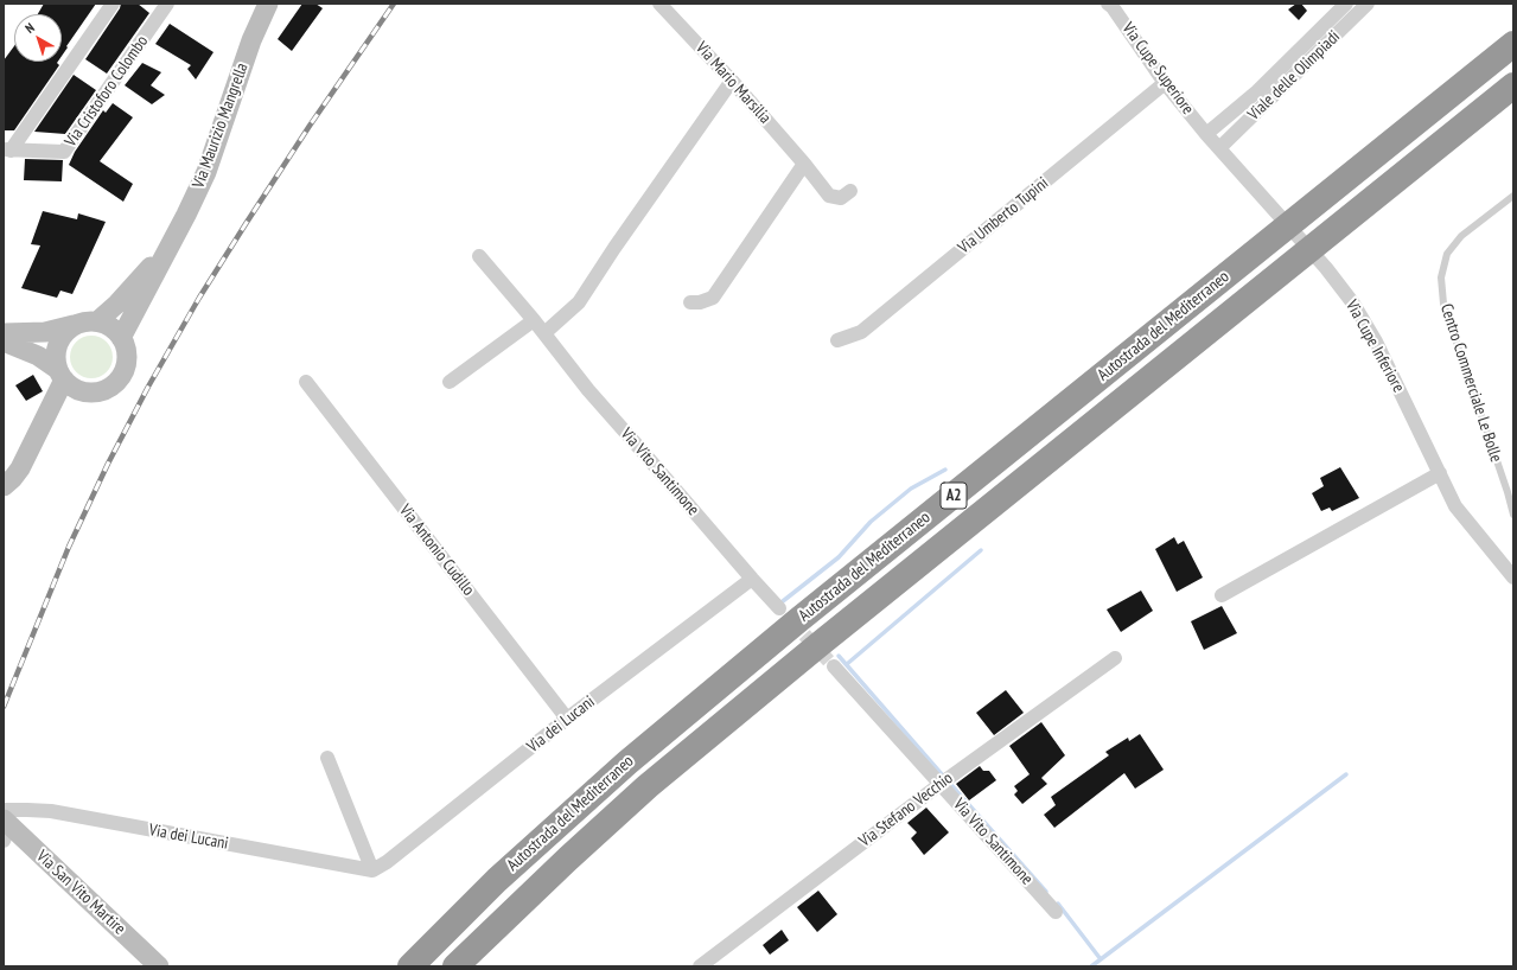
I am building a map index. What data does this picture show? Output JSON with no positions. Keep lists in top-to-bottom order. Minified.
{"streets":{"highway":["Autostrada del Mediterraneo","A2"],"street":["Via Cupe Superiore","Viale delle Olimpiadi","Via Mario Marsilia","Via Cristoforo Colombo","Via Maurizio Mangrella","Via Umberto Tupini","Via Cupe Inferiore","Via Vito Santimone","Via Antonio Cudillo","Via dei Lucani","Via Stefano Vecchio","Via San Vito Martire"],"lane":["Centro Commerciale Le Bolle"]},"crossings":[["Via Cupe Superiore","Viale delle Olimpiadi"],["Via Cupe Superiore","Via Umberto Tupini"],["Via Cupe Superiore","Via Cupe Inferiore"],["Viale delle Olimpiadi","Via Cupe Inferiore"],["Via Vito Santimone","Via dei Lucani"],["Via Vito Santimone","Via Stefano Vecchio"],["Via Antonio Cudillo","Via dei Lucani"],["Via dei Lucani","Via San Vito Martire"]],"north":"top left"}
